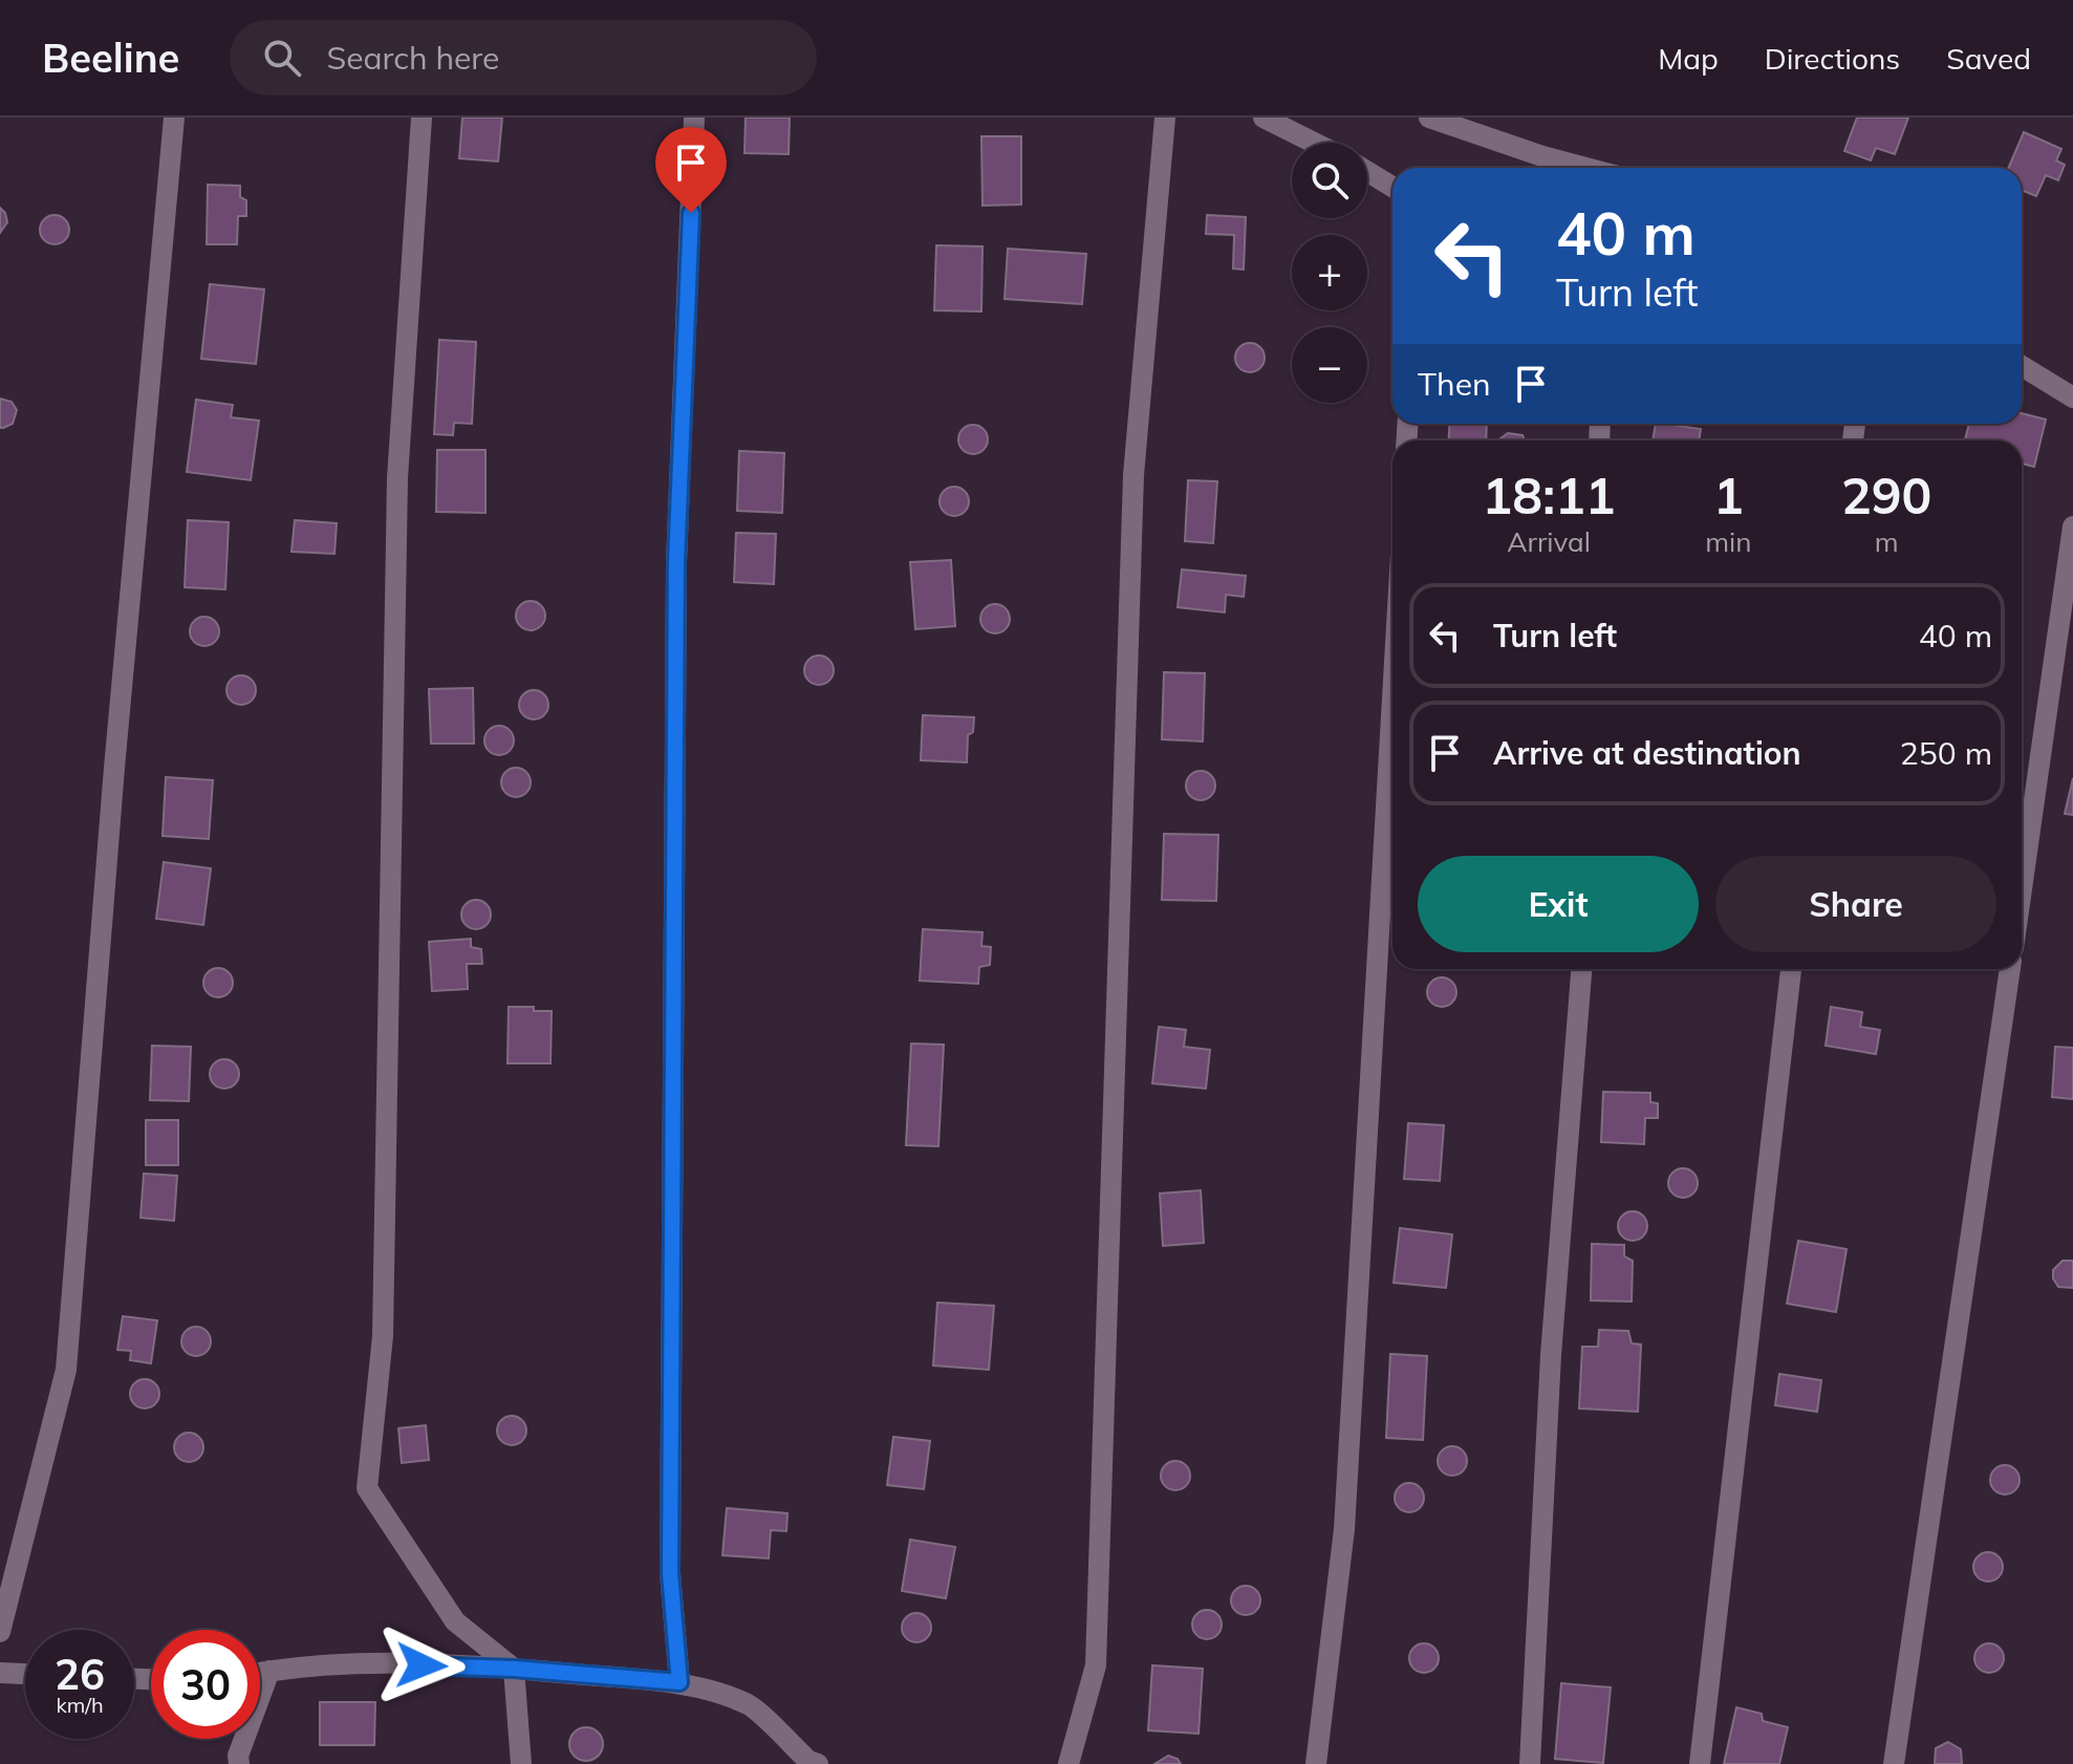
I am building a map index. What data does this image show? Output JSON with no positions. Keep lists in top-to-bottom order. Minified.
{"page":{"header":"Beeline","search":"Search here","nav":["Map","Directions","Saved"],"map_buttons":["+","−"],"turn":["40 m","Turn left"],"then":"Then","eta":["18:11","Arrival","1","min","290","m"],"list":[{"name":"Turn left","value":"40 m"},{"name":"Arrive at destination","value":"250 m"}],"buttons":["Exit","Share"],"speed":"26 km/h","limit":"30"}}
